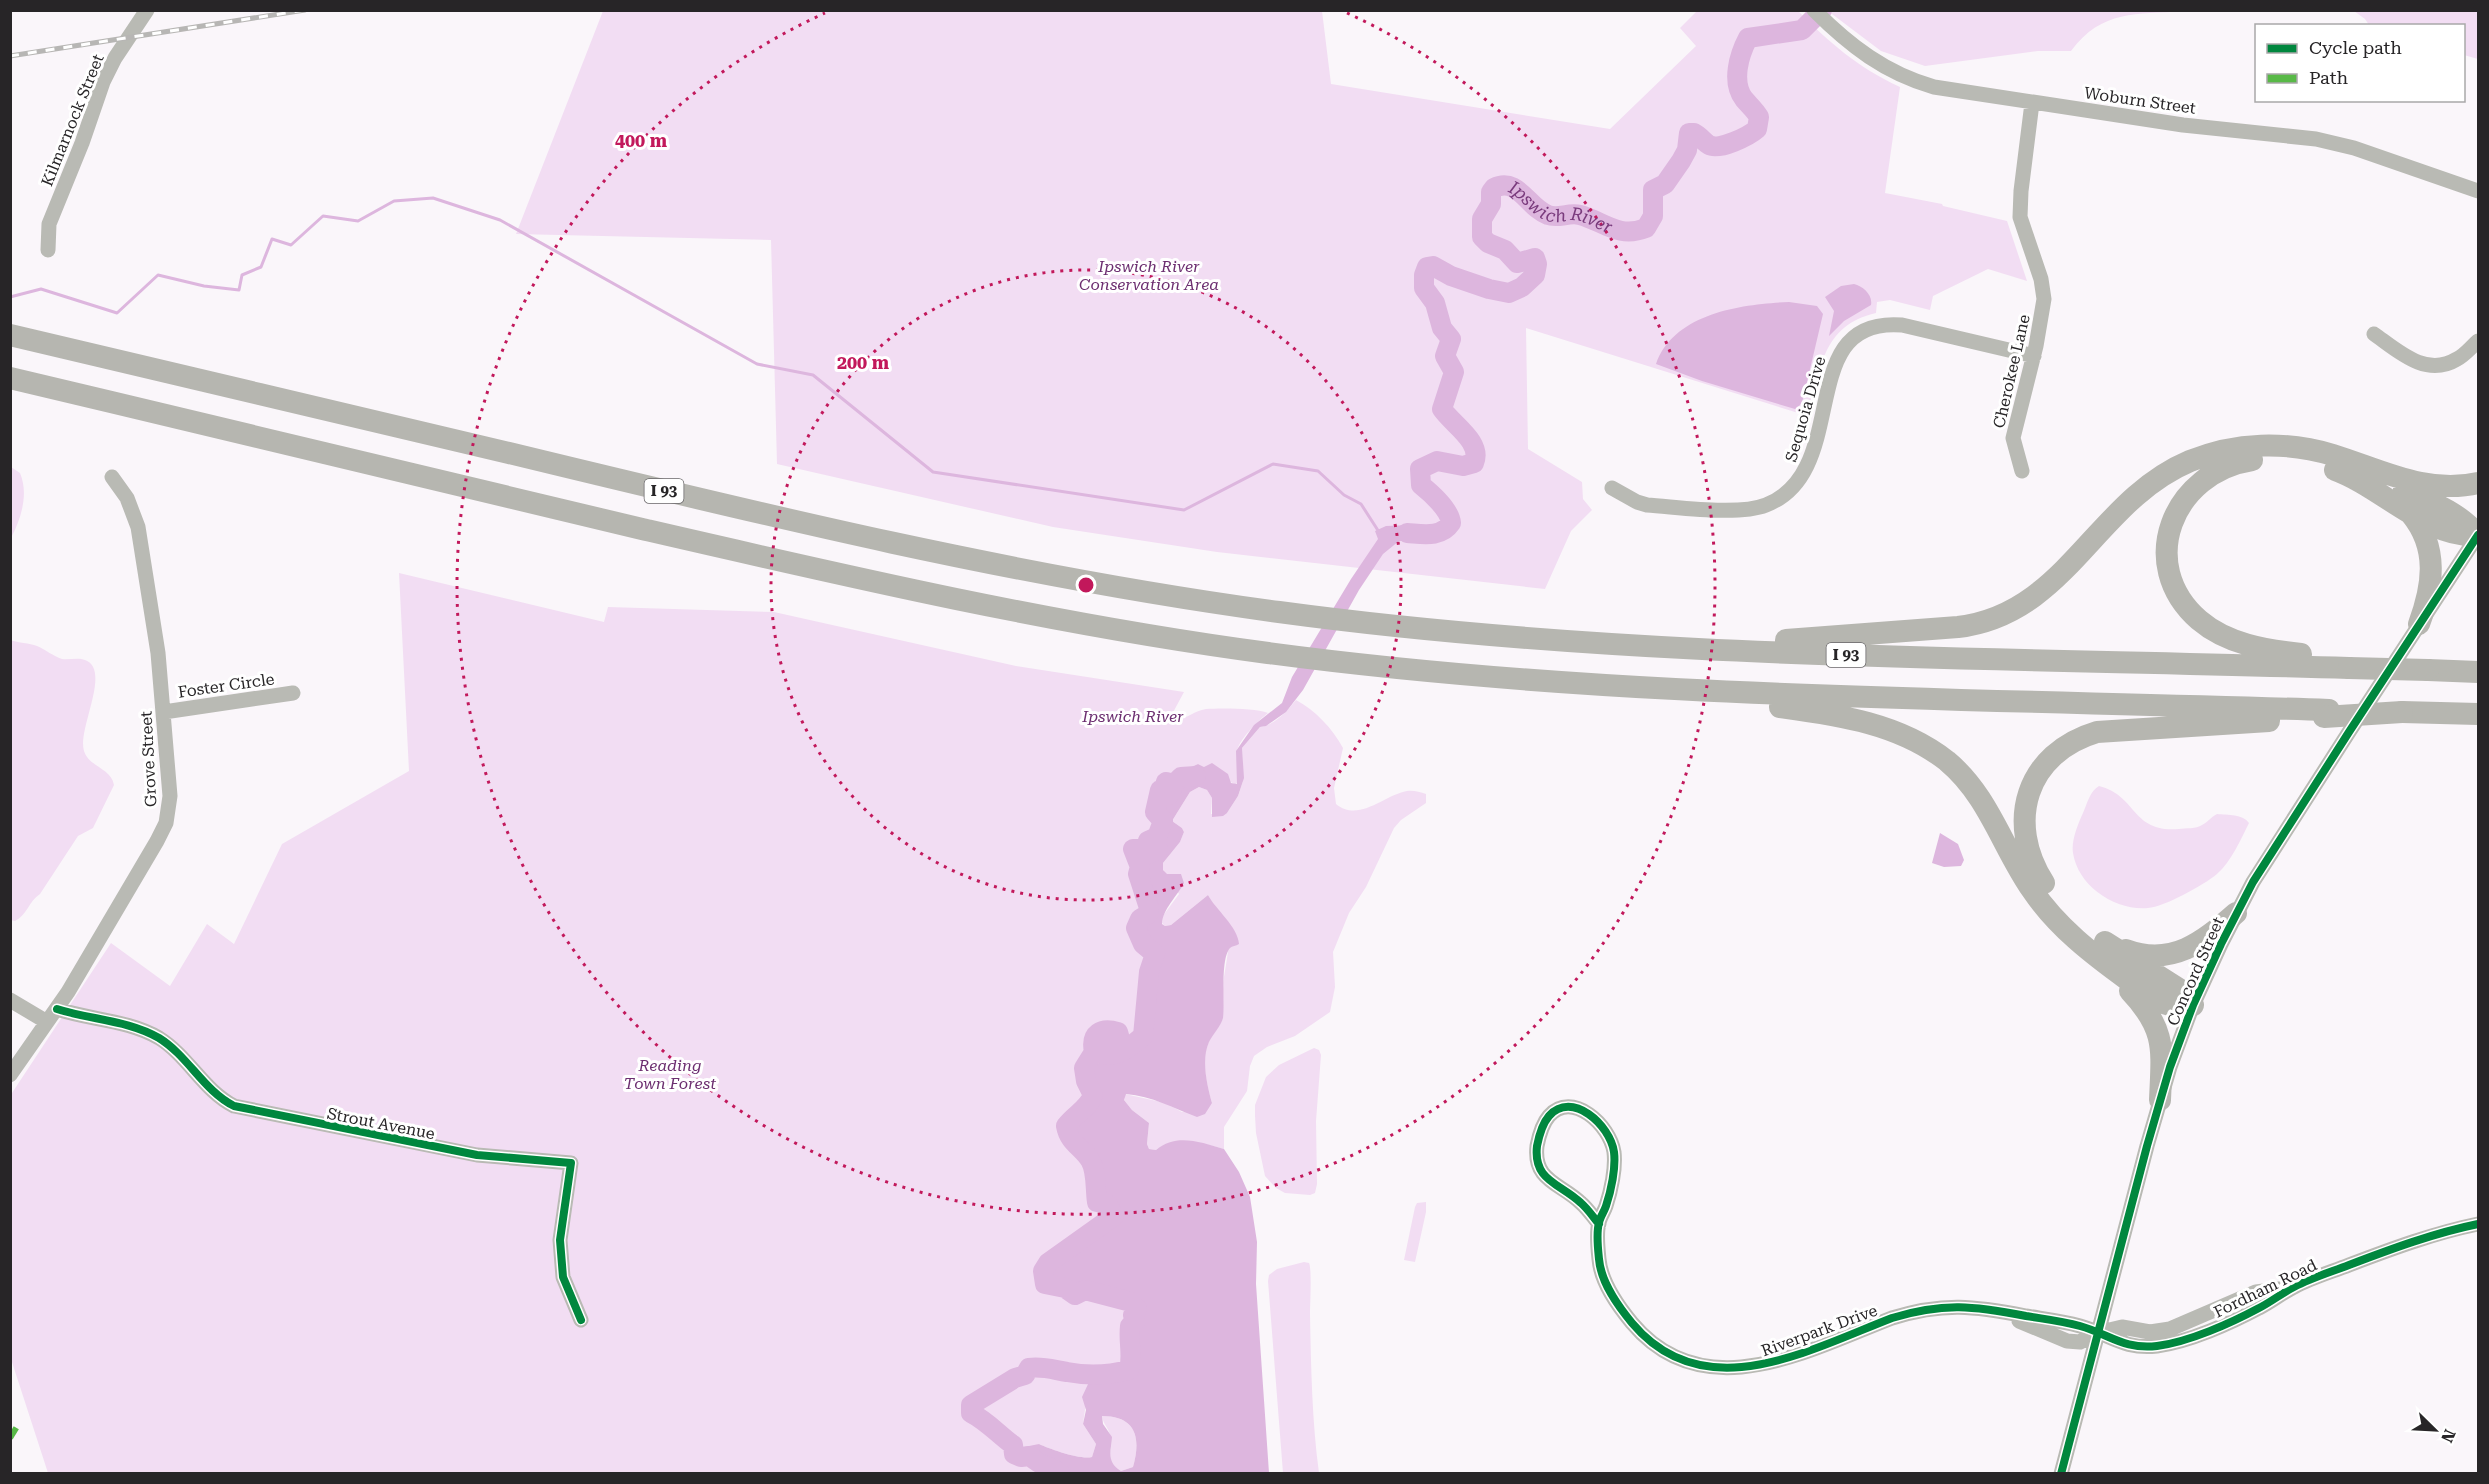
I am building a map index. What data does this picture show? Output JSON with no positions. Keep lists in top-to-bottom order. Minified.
{"streets":{"highway":["I 93"],"street":["Woburn Street","Kilmarnock Street","Cherokee Lane","Sequoia Drive","Foster Circle","Grove Street","Concord Street","Strout Avenue","Fordham Road","Riverpark Drive"]},"crossings":[["Woburn Street","Cherokee Lane"],["Cherokee Lane","Sequoia Drive"],["Foster Circle","Grove Street"],["Grove Street","Strout Avenue"],["Concord Street","Fordham Road"],["Concord Street","Riverpark Drive"],["Fordham Road","Riverpark Drive"]],"water":["Ipswich River"],"parks":["Ipswich River Conservation Area","Ipswich River","Reading Town Forest"],"legend":["Cycle path","Path"],"north":"bottom right","rings":["400 m","200 m"]}
